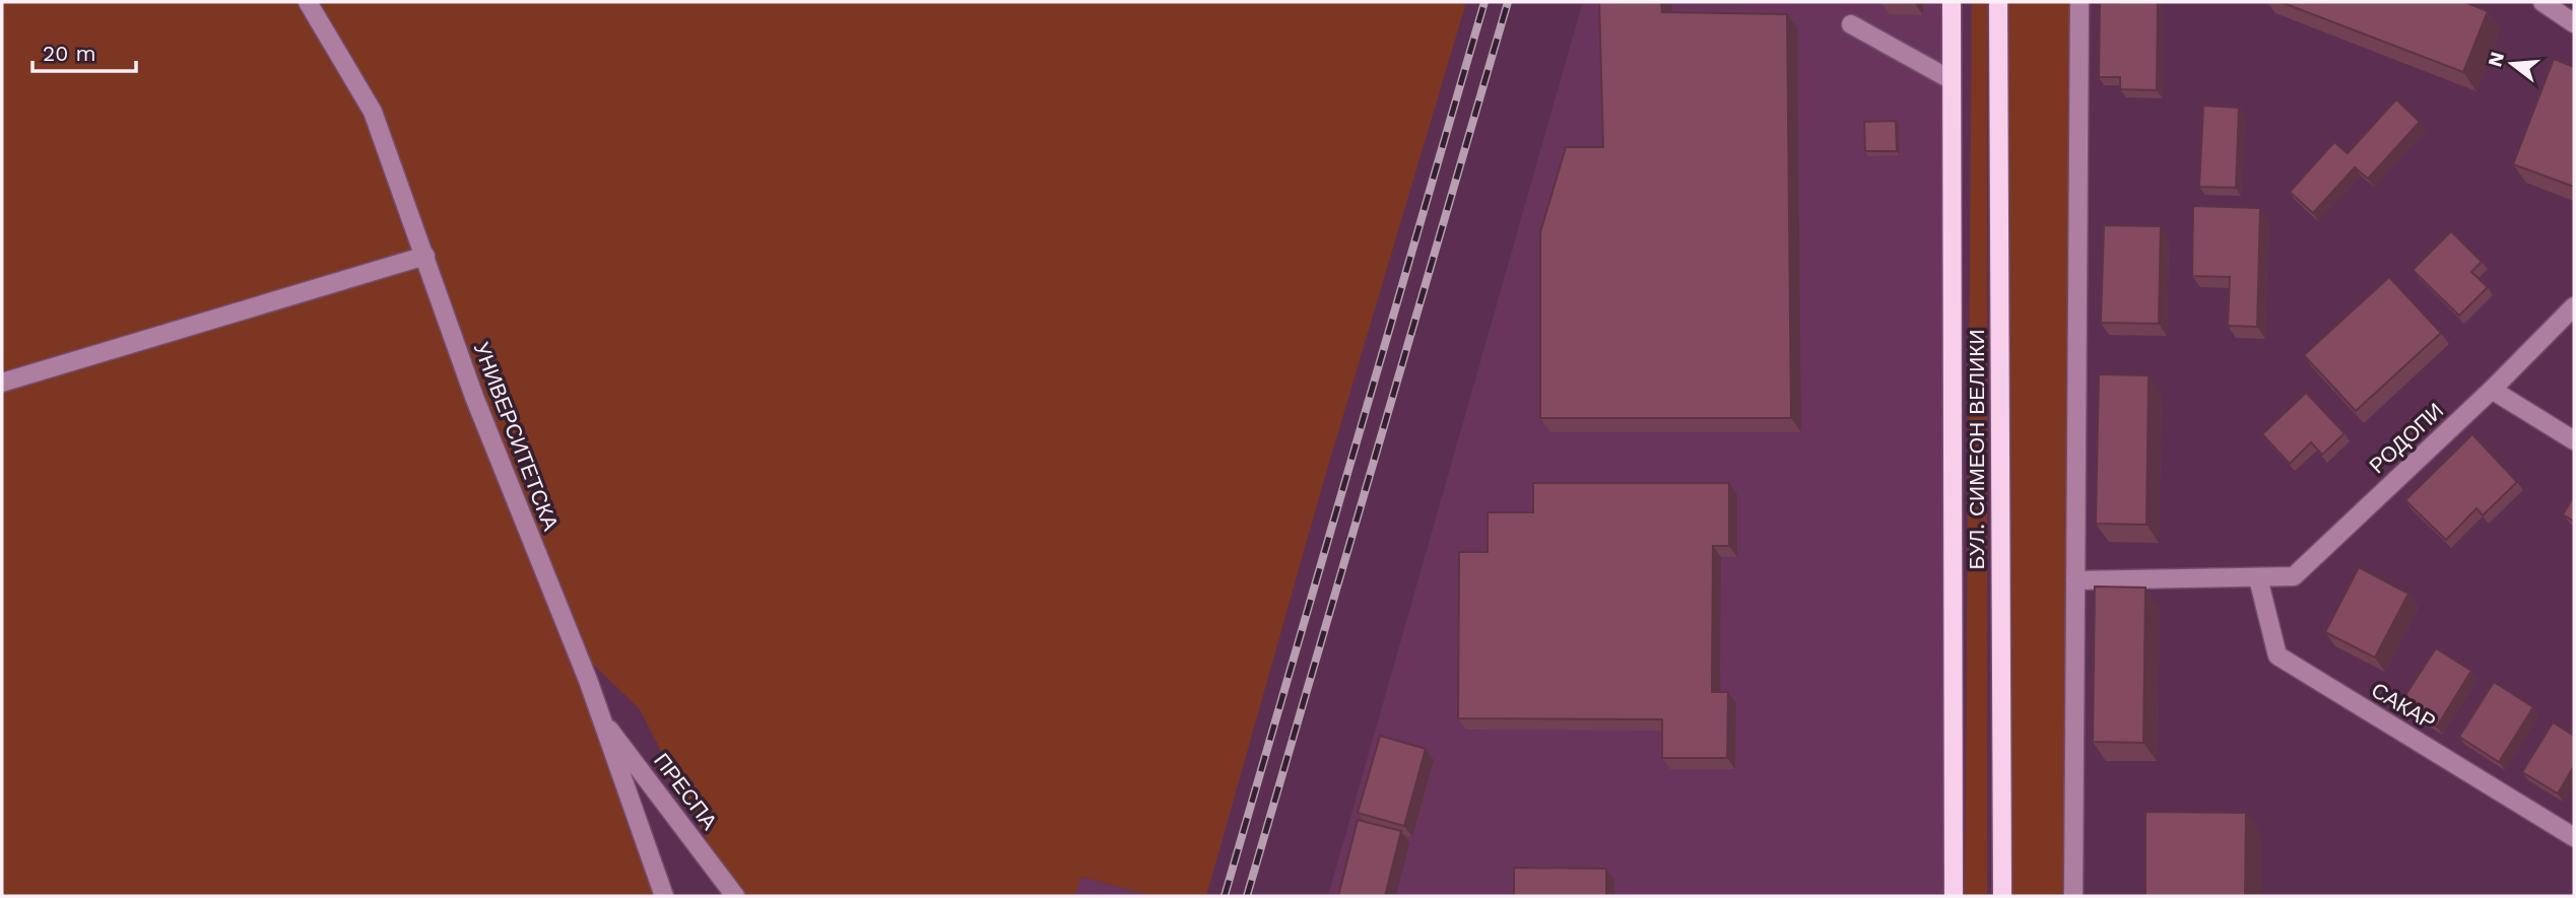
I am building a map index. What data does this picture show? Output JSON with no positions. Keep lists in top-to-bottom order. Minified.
{"streets":{"main road":["БУЛ. СИМЕОН ВЕЛИКИ"],"street":["УНИВЕРСИТЕТСКА","РОДОПИ","САКАР","ПРЕСПА"]},"crossings":[["УНИВЕРСИТЕТСКА","ПРЕСПА"],["РОДОПИ","САКАР"]],"scale_bar":"20 m","north":"left"}
